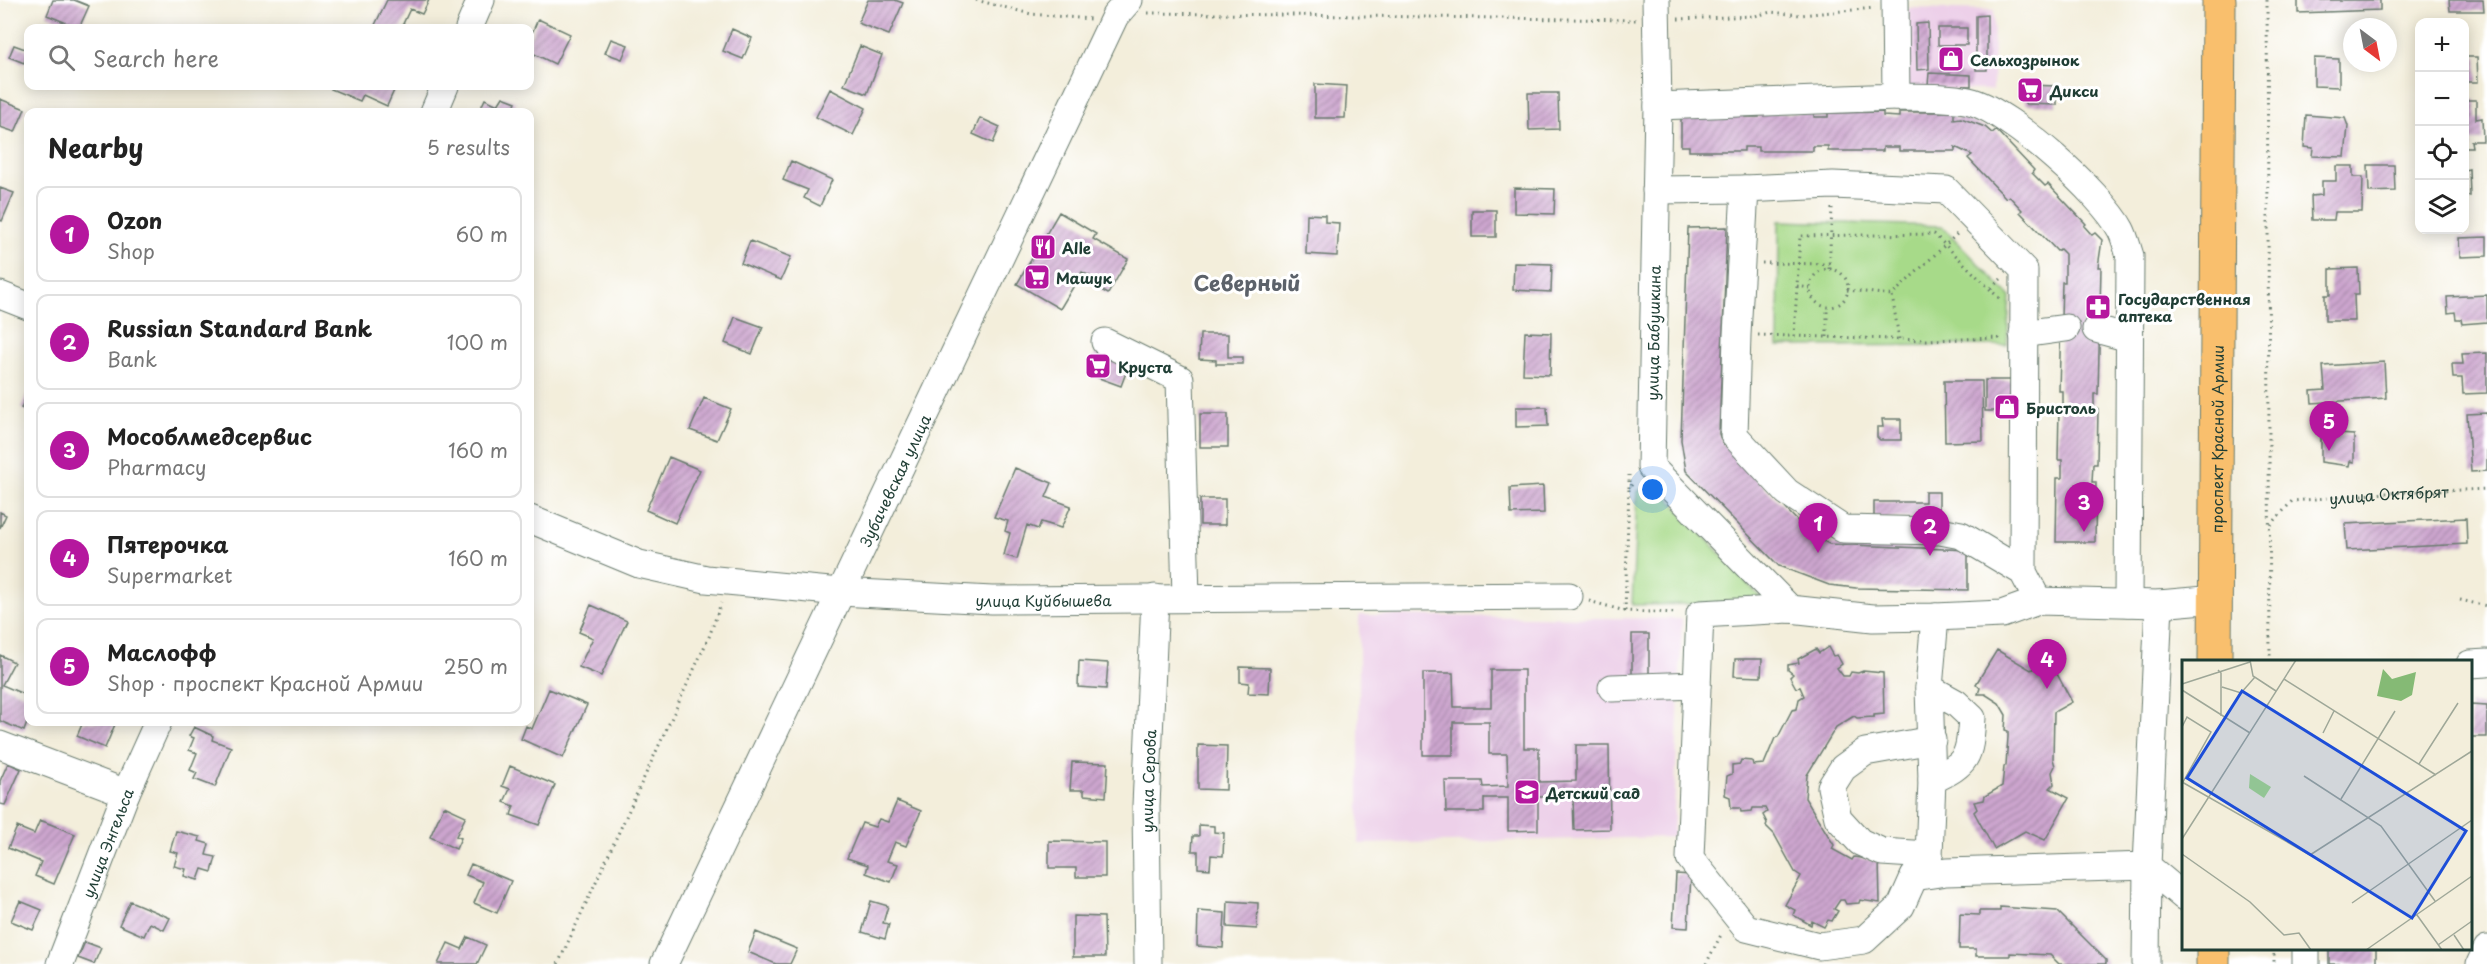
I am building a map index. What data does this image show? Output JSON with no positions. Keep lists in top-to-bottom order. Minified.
{"streets":{"main road":["проспект Красной Армии"],"street":["улица Бабушкина","Зубачевская улица","улица Куйбышева","улица Серова","улица Энгельса"],"path":["улица Октябрят"]},"crossings":[["Зубачевская улица","улица Куйбышева"],["улица Куйбышева","улица Серова"]],"districts":["Северный"],"places":{"shop":["Сельхозрынок","Бристоль"],"supermarket":["Дикси","Машук","Круста"],"restaurant":["Alle"],"pharmacy":["Государственная аптека"],"school or university":["Детский сад"]},"north":"bottom right","page":{"map_buttons":["+","−"],"search":"Search here","heading":["Nearby","5 results"],"list":[{"mark":"1","name":"Ozon","note":"Shop","value":"60 m"},{"mark":"2","name":"Russian Standard Bank","note":"Bank","value":"100 m"},{"mark":"3","name":"Мособлмедсервис","note":"Pharmacy","value":"160 m"},{"mark":"4","name":"Пятерочка","note":"Supermarket","value":"160 m"},{"mark":"5","name":"Маслофф","note":"Shop · проспект Красной Армии","value":"250 m"}],"pins":["5","3","1","2","4"]}}
